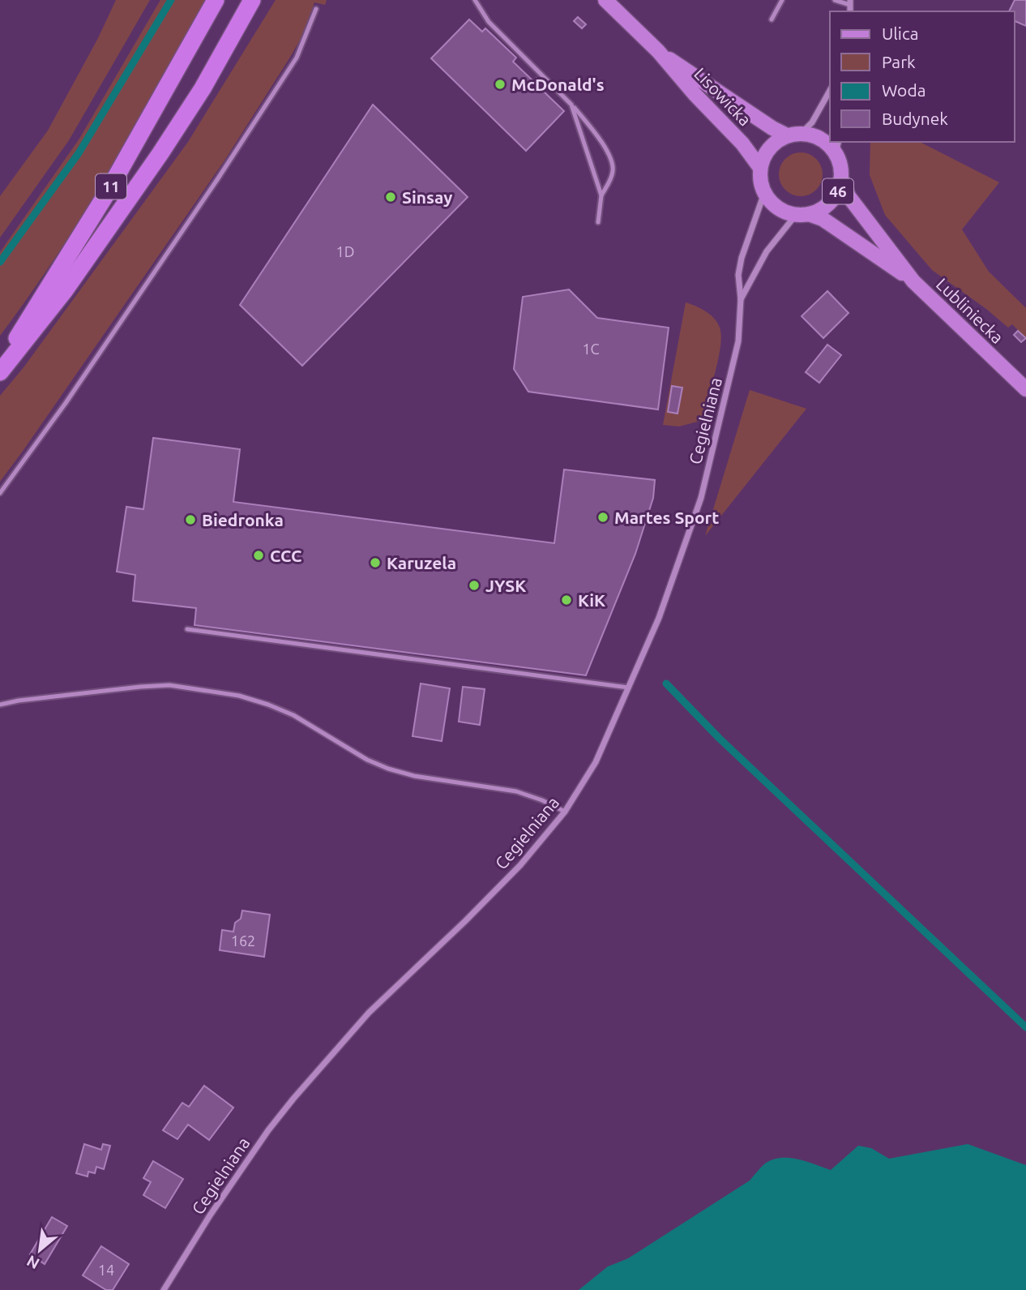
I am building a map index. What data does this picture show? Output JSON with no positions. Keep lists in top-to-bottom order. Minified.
{"streets":{"highway":["11"],"main road":["Lisowicka","46","Lubliniecka"],"street":["Cegielniana"]},"crossings":[["Lisowicka","46"],["Lisowicka","Lubliniecka"],["Lisowicka","Cegielniana"],["46","Lubliniecka"],["46","Cegielniana"],["Lubliniecka","Cegielniana"]],"places":["McDonald's","Sinsay","Martes Sport","Biedronka","CCC","Karuzela","JYSK","KiK"],"house_numbers":["1D","1C","162","14"],"legend":["Ulica","Park","Woda","Budynek"],"north":"bottom left"}
